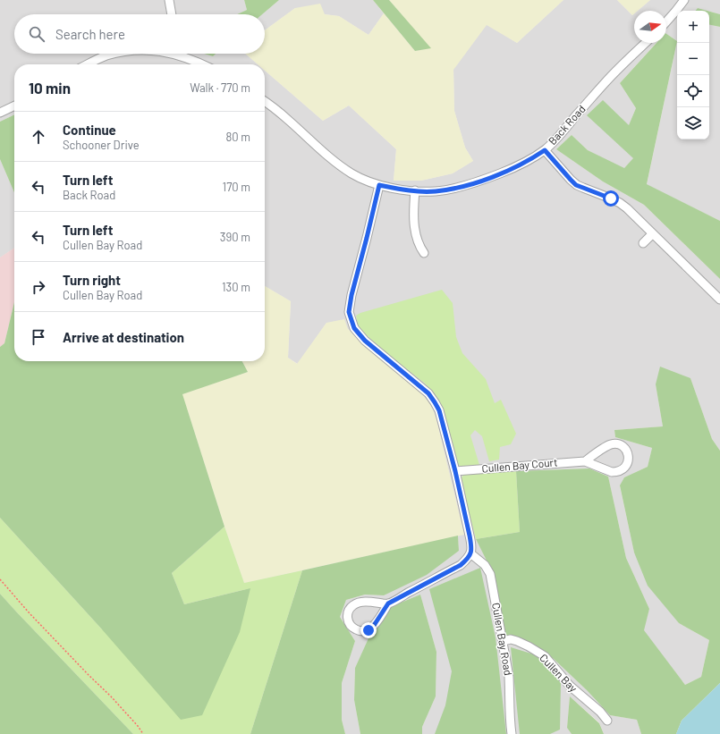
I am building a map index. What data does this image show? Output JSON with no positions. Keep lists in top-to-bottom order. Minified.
{"streets":{"street":["Back Road","Cullen Bay Court","Cullen Bay Road","Cullen Bay"]},"crossings":[["Cullen Bay Road","Cullen Bay"]],"north":"right","page":{"map_buttons":["+","−"],"search":"Search here","heading":["10 min","Walk · 770 m"],"list":[["Continue","Schooner Drive","80 m"],["Turn left","Back Road","170 m"],["Turn left","Cullen Bay Road","390 m"],["Turn right","Cullen Bay Road","130 m"],"Arrive at destination"]}}
